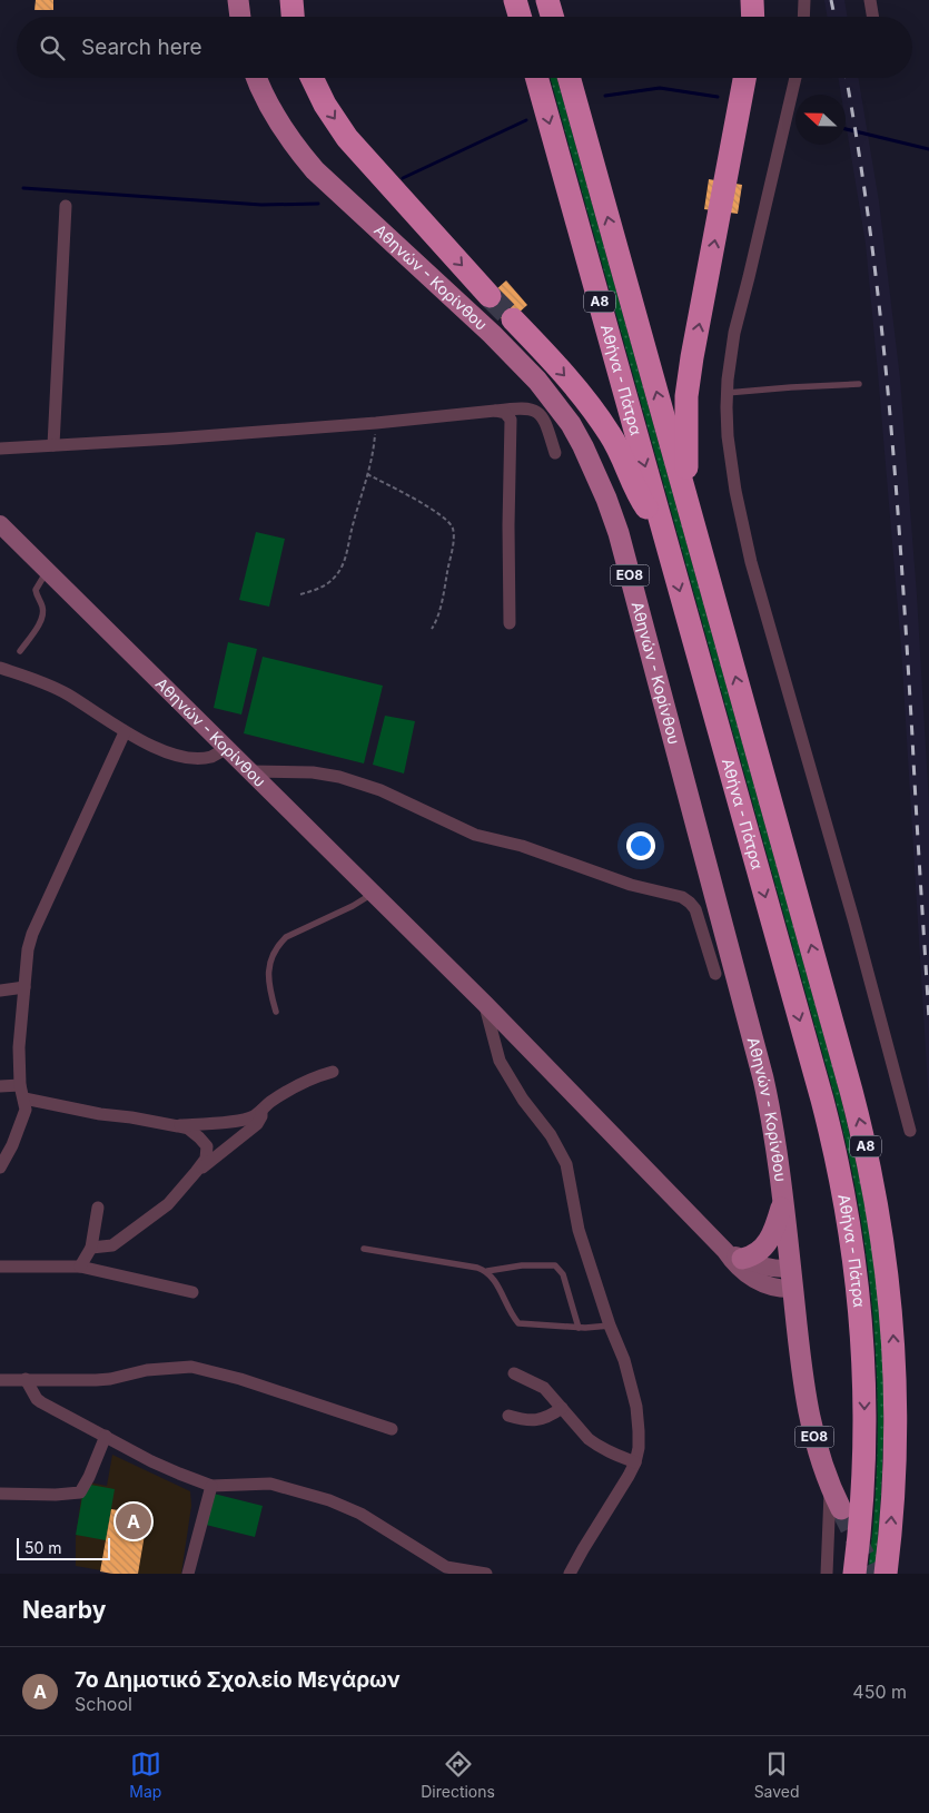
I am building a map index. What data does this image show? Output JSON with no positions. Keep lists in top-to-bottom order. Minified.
{"streets":{"highway":["Α8","Αθήνα - Πάτρα"],"main road":["Αθηνών - Κορίνθου","ΕΟ8"]},"scale_bar":"50 m","north":"left","page":{"search":"Search here","pins":"A","scale":"50 m","heading":"Nearby","list":[{"mark":"A","name":"7ο Δημοτικό Σχολείο Μεγάρων","note":"School","value":"450 m"}],"nav":["Map","Directions","Saved"]}}
